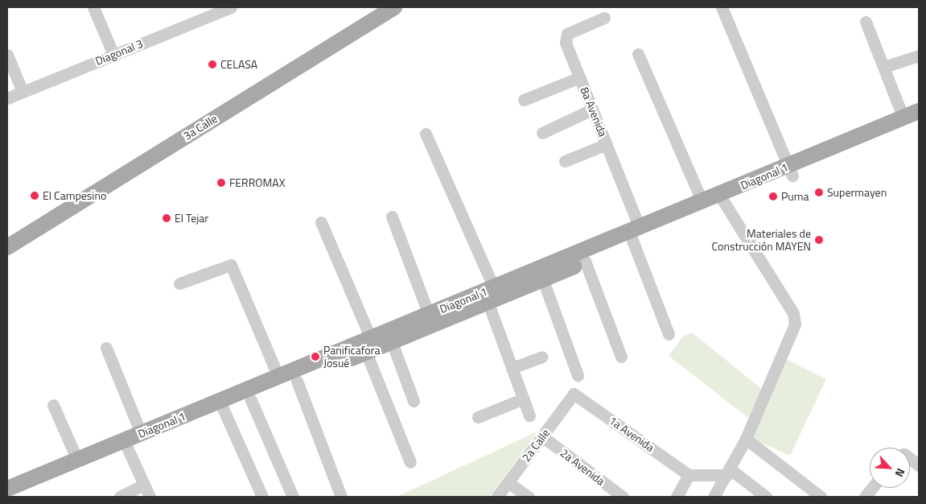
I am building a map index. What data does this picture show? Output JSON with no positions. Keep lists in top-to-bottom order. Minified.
{"streets":{"main road":["3a Calle","Diagonal 1"],"street":["Diagonal 3","8a Avenida","1a Avenida","2a Calle","2a Avenida"]},"crossings":[["8a Avenida","Diagonal 1"],["1a Avenida","2a Calle"],["2a Calle","2a Avenida"]],"places":["CELASA","FERROMAX","Supermayen","El Campesino","Puma","El Tejar","Materiales de Construcción MAYEN","Panificafora Josué"],"north":"bottom right"}
